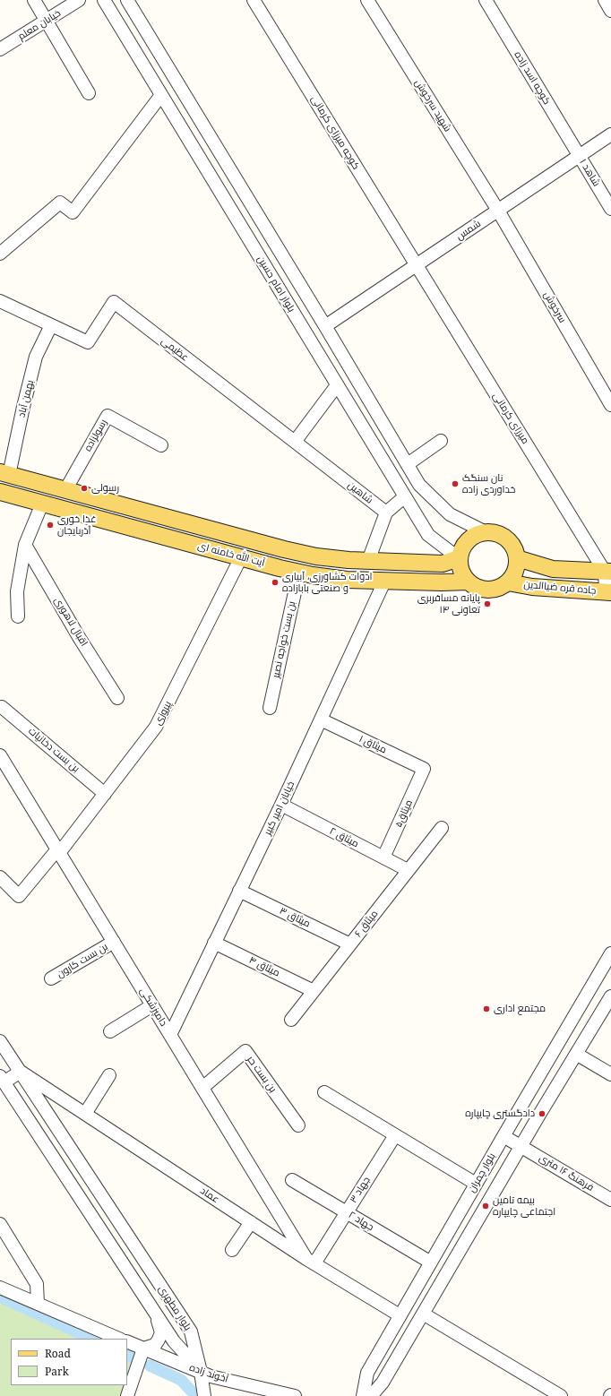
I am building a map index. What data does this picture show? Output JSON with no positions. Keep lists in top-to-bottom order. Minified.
{"streets":{"main road":["آیت الله خامنه ای","جاده قره ضیاالدین"],"street":["خیابان معلم","کوچه اسد زاده","شهید سرخوش","کوچه میرزای کرمانی","شاهد ۱","شمس","بلوار امام حسین","سرخوش","عظیمی","بهمن آباد","میرزای کرمانی","رسولزاده","شاهین","اقبال لاهوری","بن بست خواجه نصیر","پیروزی","میثاق ۱","بن بست دخانیات","خیابان امیر کبیر","میثاق۵","میثاق ۲","میثاق ۳","میثاق ۶","بن بست کارون","میثاق ۴","دامپزشکی","بن بست حر","بلوار چمران","فرهنگ ۱۶ متری","جهاد ۳","عماد","جهاد ۲","بلوار مطهری","آخوند زاده"]},"crossings":[["کوچه اسد زاده","شاهد ۱"],["کوچه اسد زاده","شمس"],["شهید سرخوش","شمس"],["شهید سرخوش","سرخوش"],["کوچه میرزای کرمانی","شمس"],["کوچه میرزای کرمانی","میرزای کرمانی"],["شاهد ۱","شمس"],["شمس","بلوار امام حسین"],["شمس","سرخوش"],["شمس","میرزای کرمانی"],["بلوار امام حسین","آیت الله خامنه ای"],["بلوار امام حسین","جاده قره ضیاالدین"],["عظیمی","بهمن آباد"],["عظیمی","شاهین"],["بهمن آباد","آیت الله خامنه ای"],["میرزای کرمانی","جاده قره ضیاالدین"],["رسولزاده","آیت الله خامنه ای"],["آیت الله خامنه ای","جاده قره ضیاالدین"],["آیت الله خامنه ای","بن بست خواجه نصیر"],["آیت الله خامنه ای","پیروزی"],["آیت الله خامنه ای","خیابان امیر کبیر"],["پیروزی","بن بست دخانیات"],["پیروزی","دامپزشکی"],["میثاق ۱","خیابان امیر کبیر"],["میثاق ۱","میثاق۵"],["خیابان امیر کبیر","میثاق ۲"],["خیابان امیر کبیر","میثاق ۳"],["خیابان امیر کبیر","میثاق ۴"],["خیابان امیر کبیر","دامپزشکی"],["میثاق۵","میثاق ۲"],["میثاق ۲","میثاق ۶"],["میثاق ۳","میثاق ۶"],["میثاق ۶","میثاق ۴"],["بن بست کارون","دامپزشکی"],["دامپزشکی","بن بست حر"],["دامپزشکی","جهاد ۳"],["دامپزشکی","عماد"],["بلوار چمران","فرهنگ ۱۶ متری"],["بلوار چمران","عماد"],["بلوار چمران","جهاد ۲"],["جهاد ۳","عماد"],["جهاد ۳","جهاد ۲"],["عماد","بلوار مطهری"],["بلوار مطهری","آخوند زاده"]],"places":["نان سنگک خداوردی زاده","رسولی","غذا خوری آذربایجان","ادوات کشاورزی، آبیاری و صنعتی بابازاده","پایانه مسافربری تعاونی ۱۴","مجتمع اداری","دادگستری چایپاره","بیمه تامین اجتماعی چایپاره"],"legend":["Road","Park"]}
